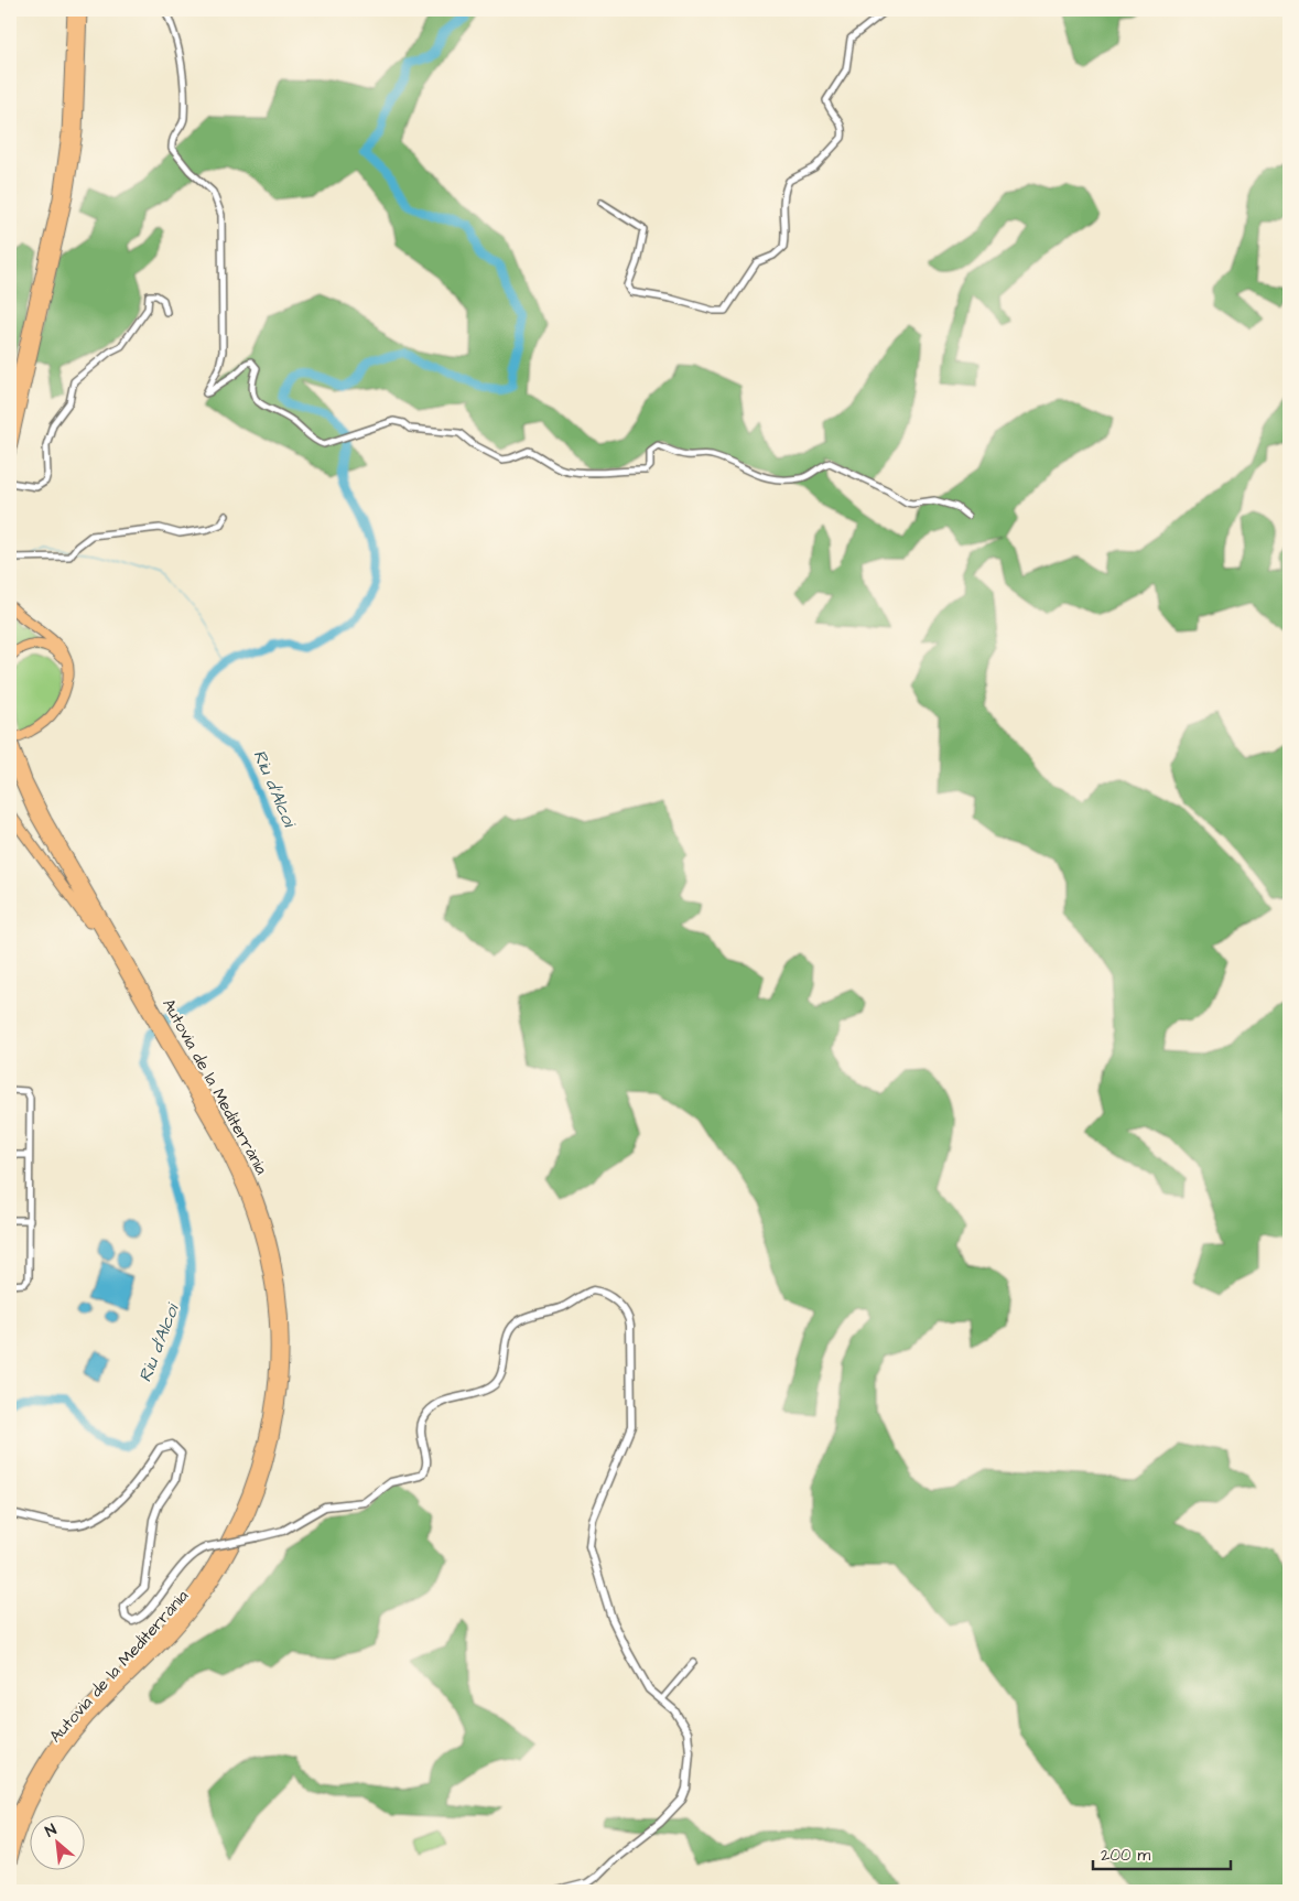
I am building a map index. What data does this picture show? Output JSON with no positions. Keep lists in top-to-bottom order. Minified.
{"streets":{"highway":["Autovia de la Mediterrània"]},"water":["Riu d'Alcoi"],"scale_bar":"200 m","north":"top left"}
